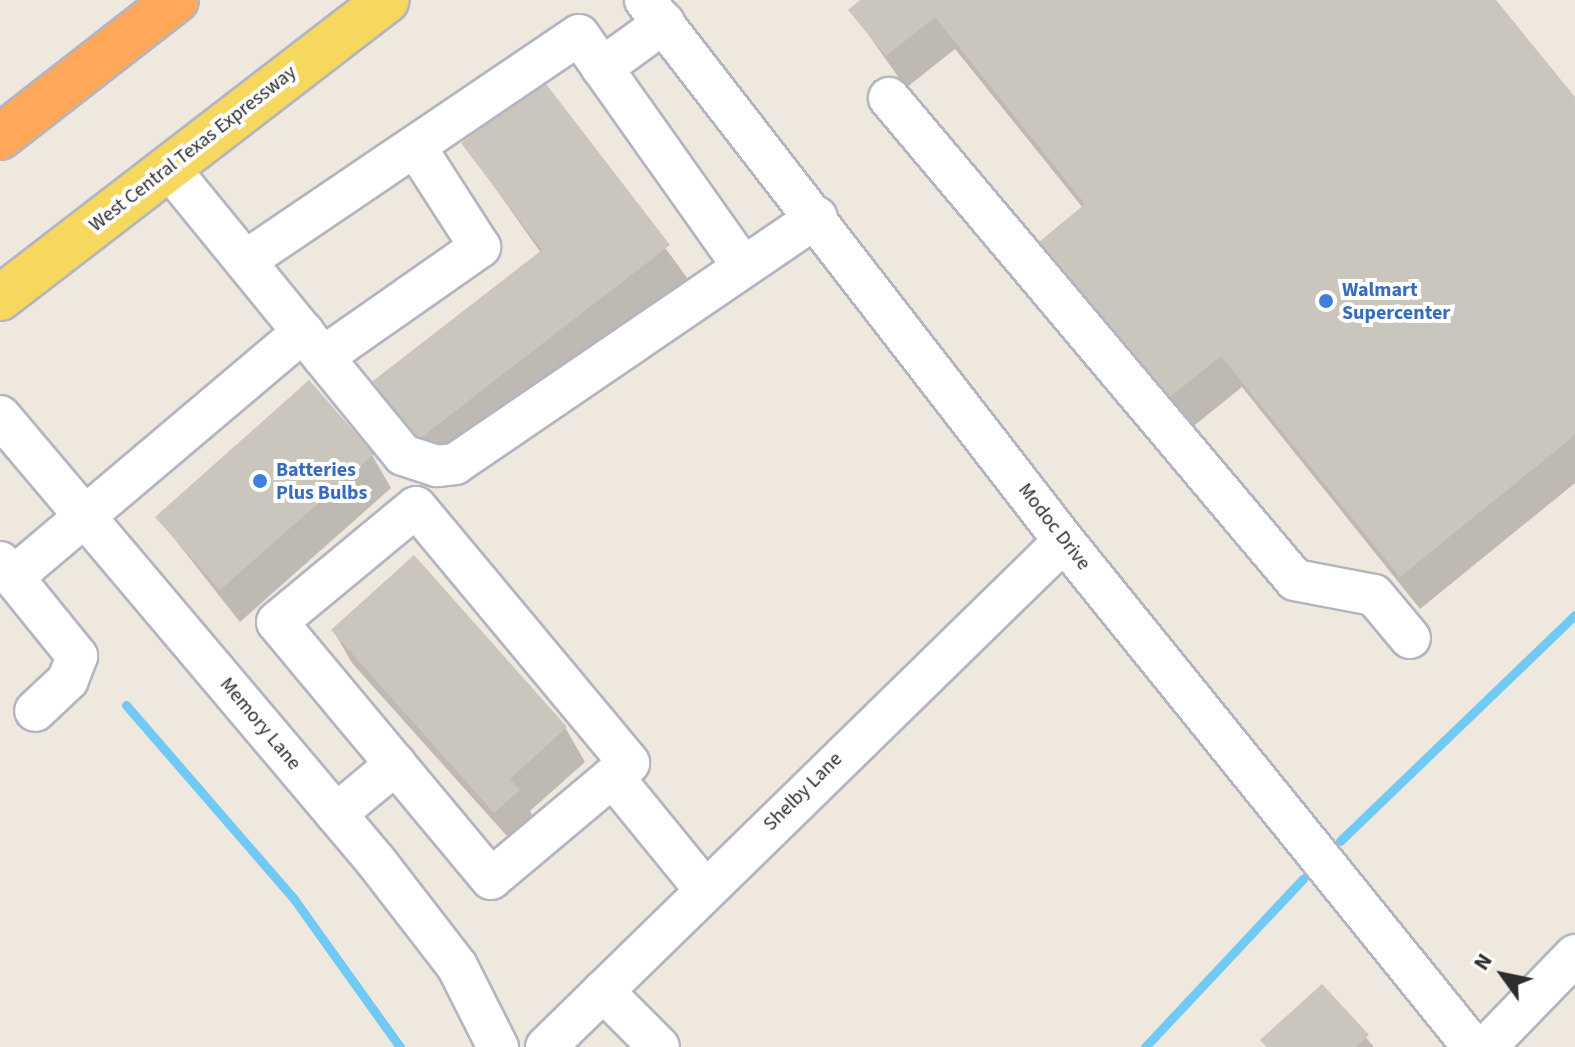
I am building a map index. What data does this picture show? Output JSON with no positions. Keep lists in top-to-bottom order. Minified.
{"streets":{"main road":["West Central Texas Expressway"],"street":["Modoc Drive","Memory Lane","Shelby Lane"]},"crossings":[["Modoc Drive","Shelby Lane"]],"places":["Walmart Supercenter","Batteries Plus Bulbs"],"north":"top left"}
